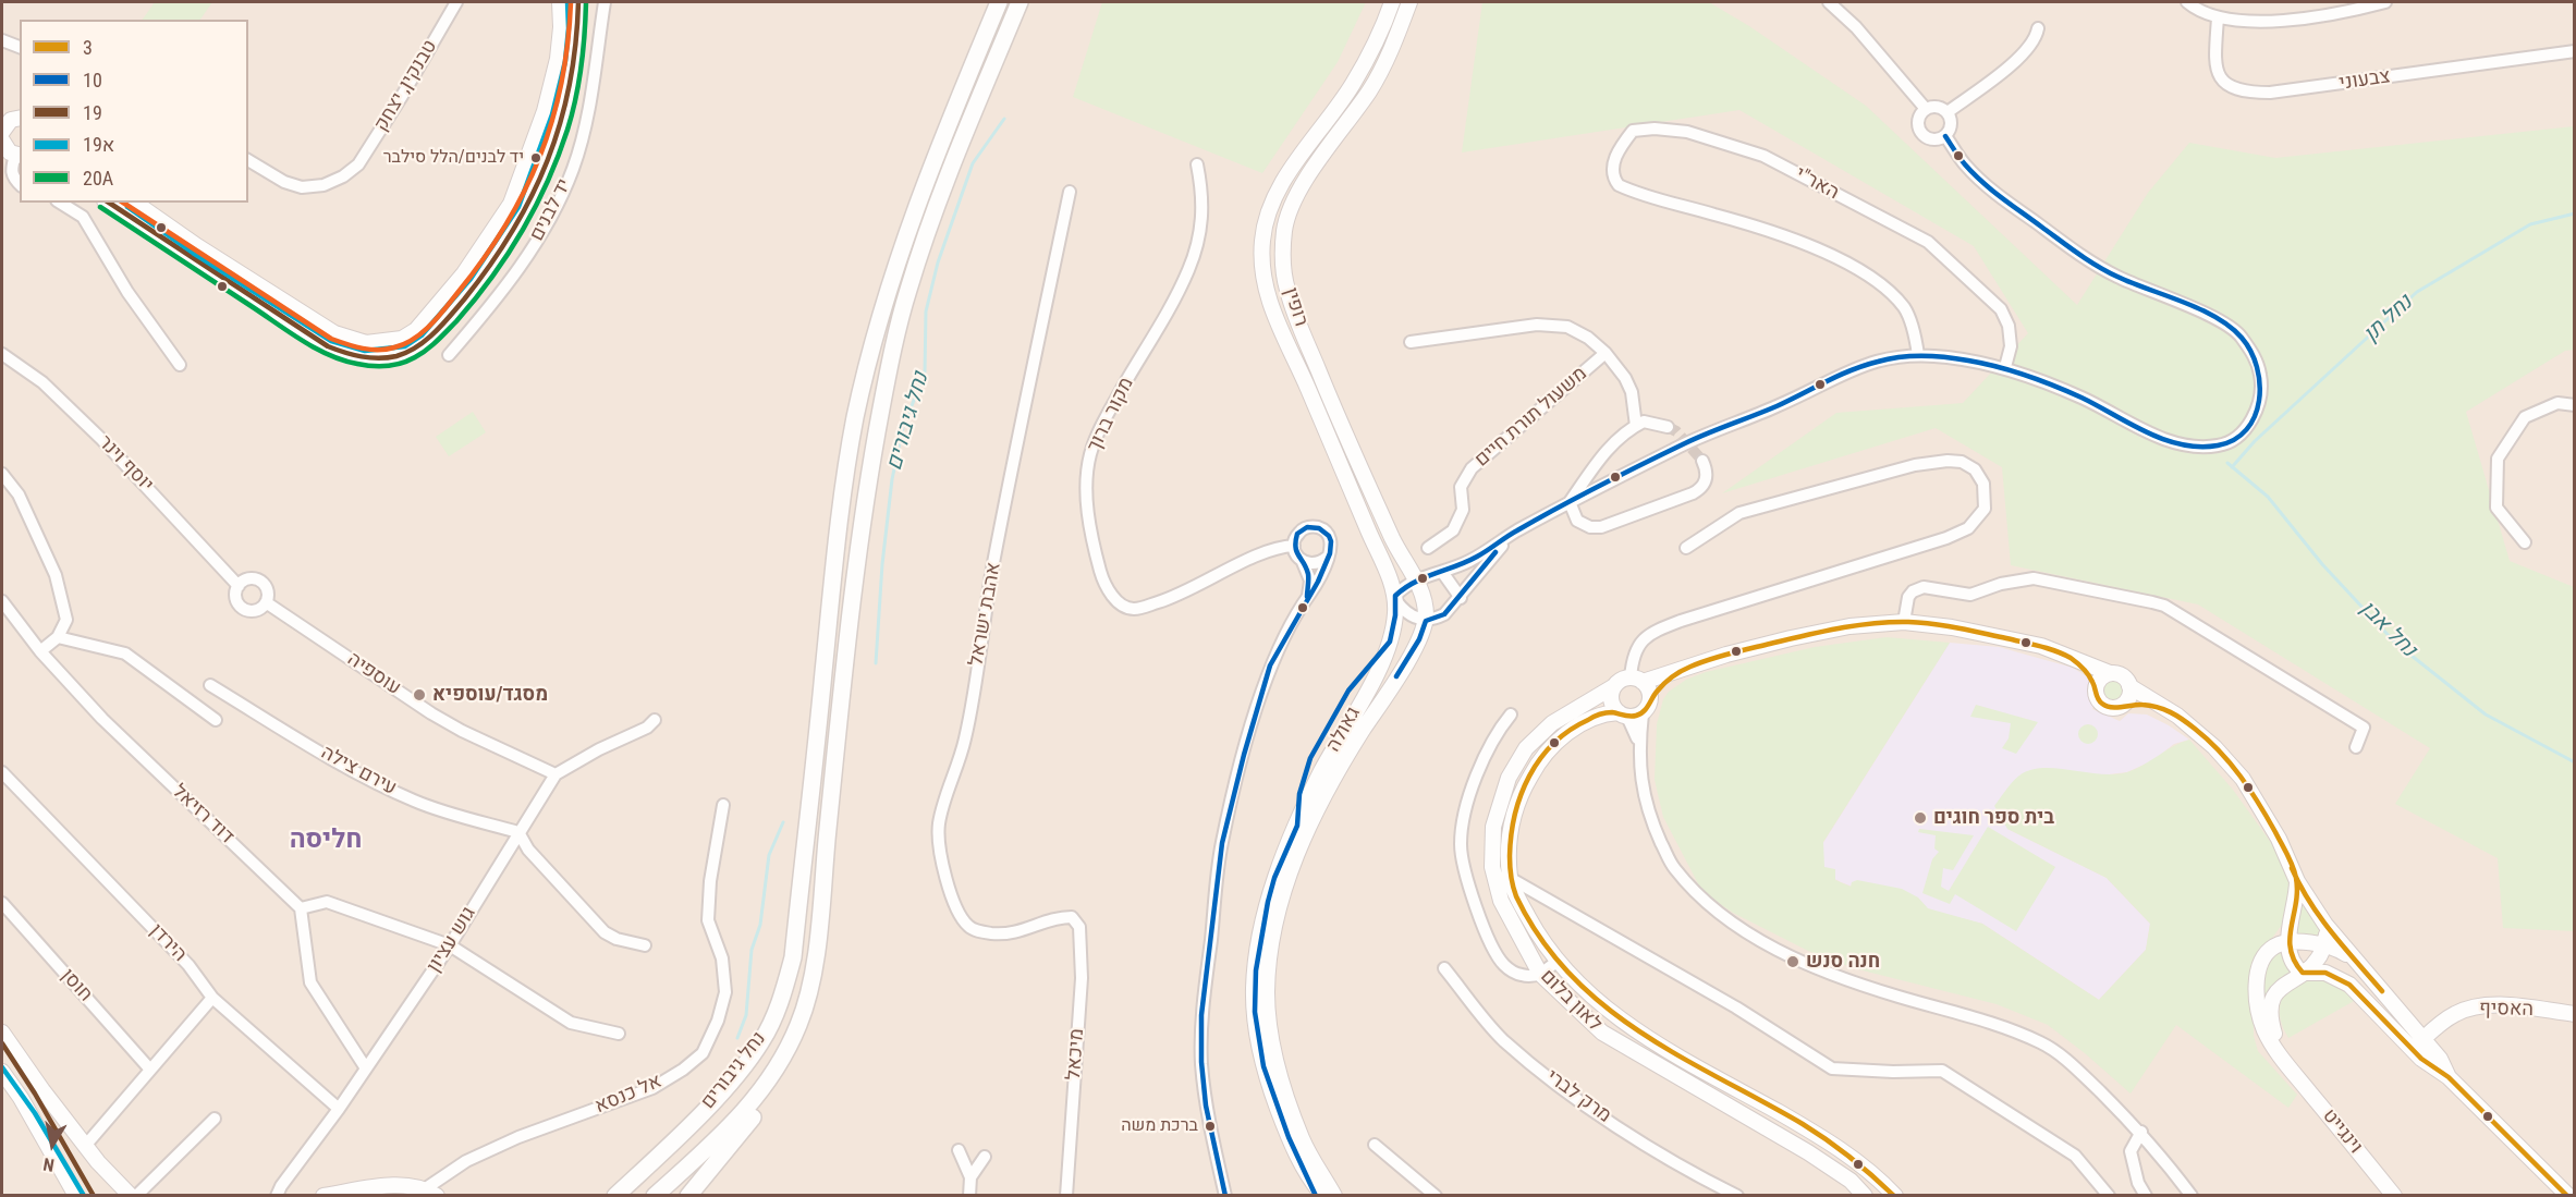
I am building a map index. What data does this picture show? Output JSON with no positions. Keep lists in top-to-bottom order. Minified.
{"streets":{"main road":["נחל גיבורים"],"street":["צבעוני","טבנקין, יצחק","האר\"י","יד לבנים","רופין","מקור ברוך","משעול תורת חיים","יוסף וינר","אהבת ישראל","עוספיה","גאולה","עירם צילה","דוד רזיאל","גוש עציון","הירדן","חוסן","לאון בלום","האסיף","מיכאל","אל כנסא","מרק לברי","וינגייט"]},"crossings":[["רופין","גאולה"],["יוסף וינר","עוספיה"],["אהבת ישראל","מיכאל"],["עוספיה","גוש עציון"],["עירם צילה","גוש עציון"],["גוש עציון","הירדן"]],"districts":["חליסה"],"water":["נחל תן","נחל גיבורים","נחל אבן"],"places":["יד לבנים/הלל סילבר","מסגד/עוספיא","בית ספר חוגים","חנה סנש","ברכת משה"],"lines":["transit line 19","transit line 19א","transit line 20A","transit line 10","transit line 3"],"legend":["3","10","19","19א","20A"],"north":"bottom"}
